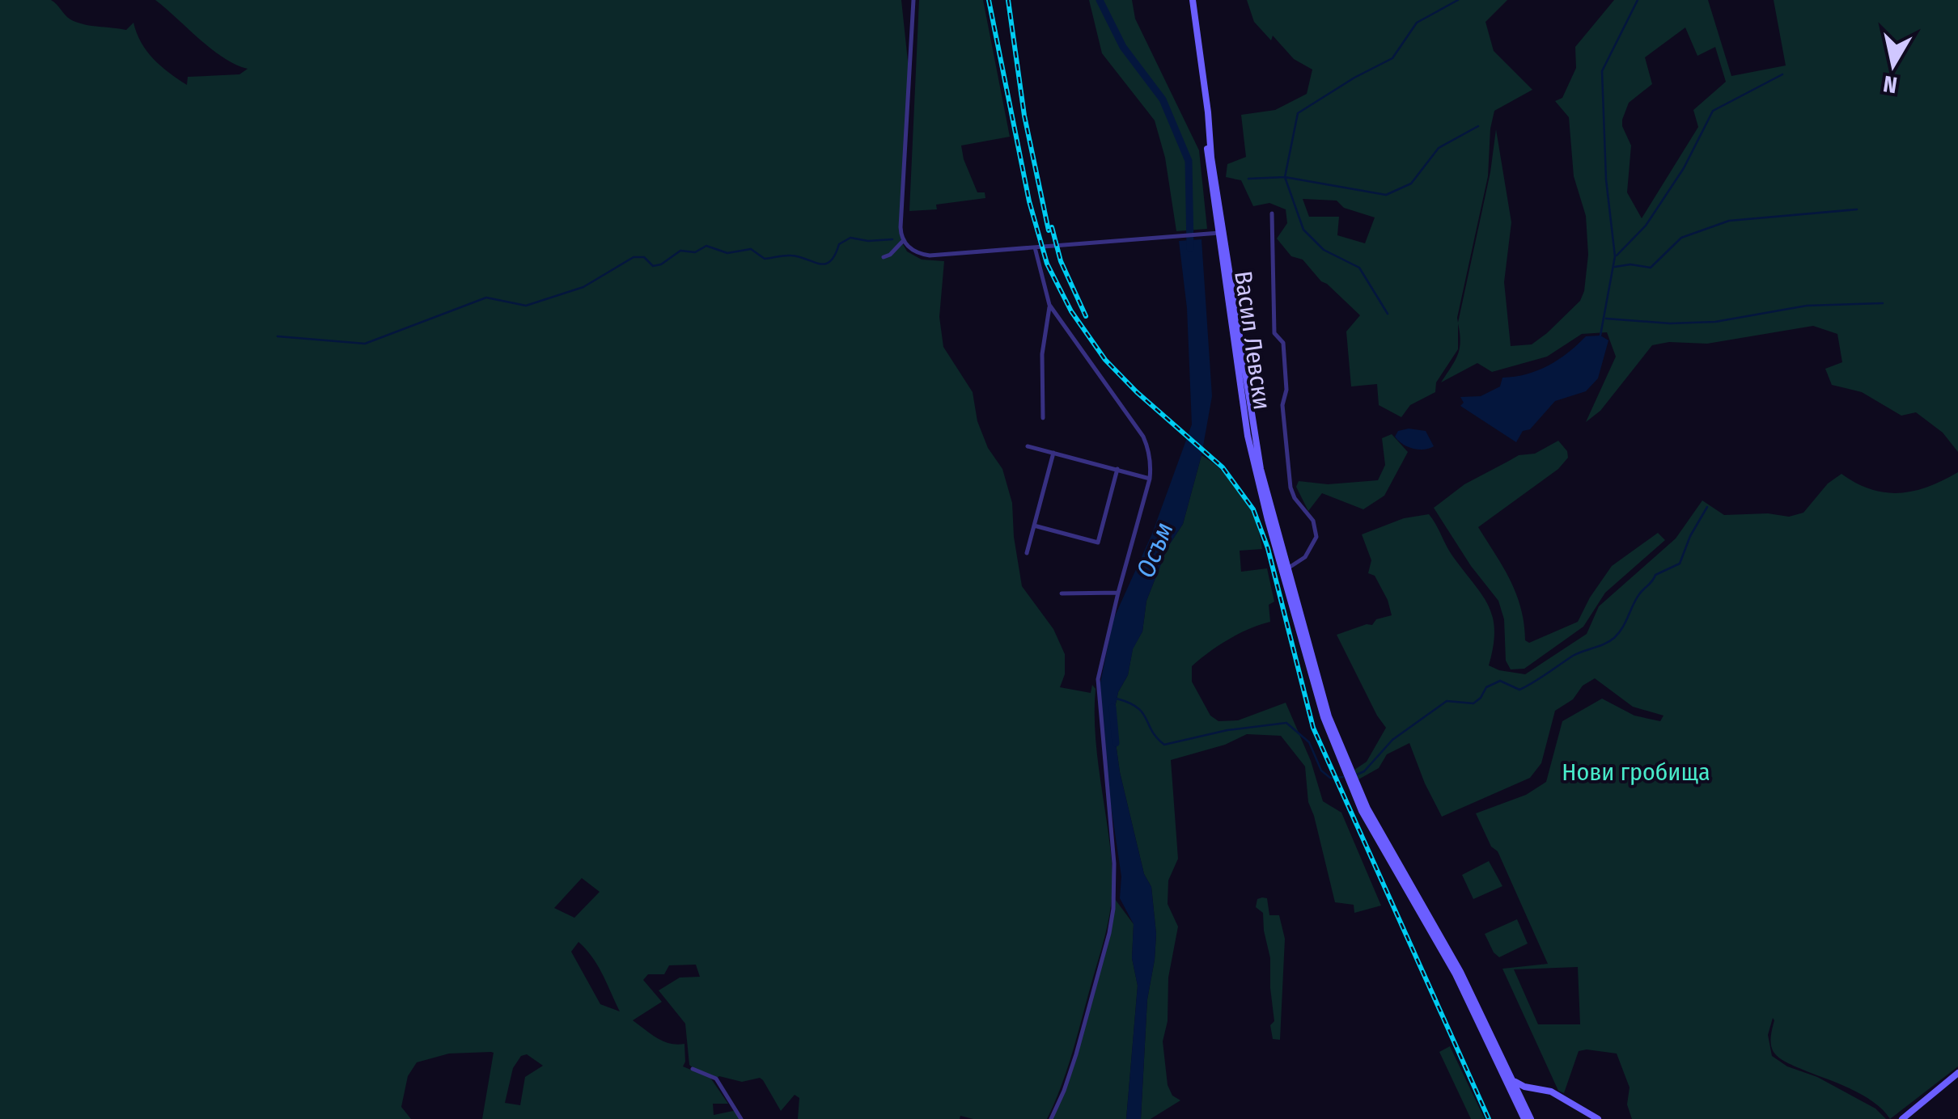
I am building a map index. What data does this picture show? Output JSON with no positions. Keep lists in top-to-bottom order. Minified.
{"streets":{"main road":["Васил Левски"]},"water":["Осъм"],"parks":["Нови гробища"],"north":"bottom"}
